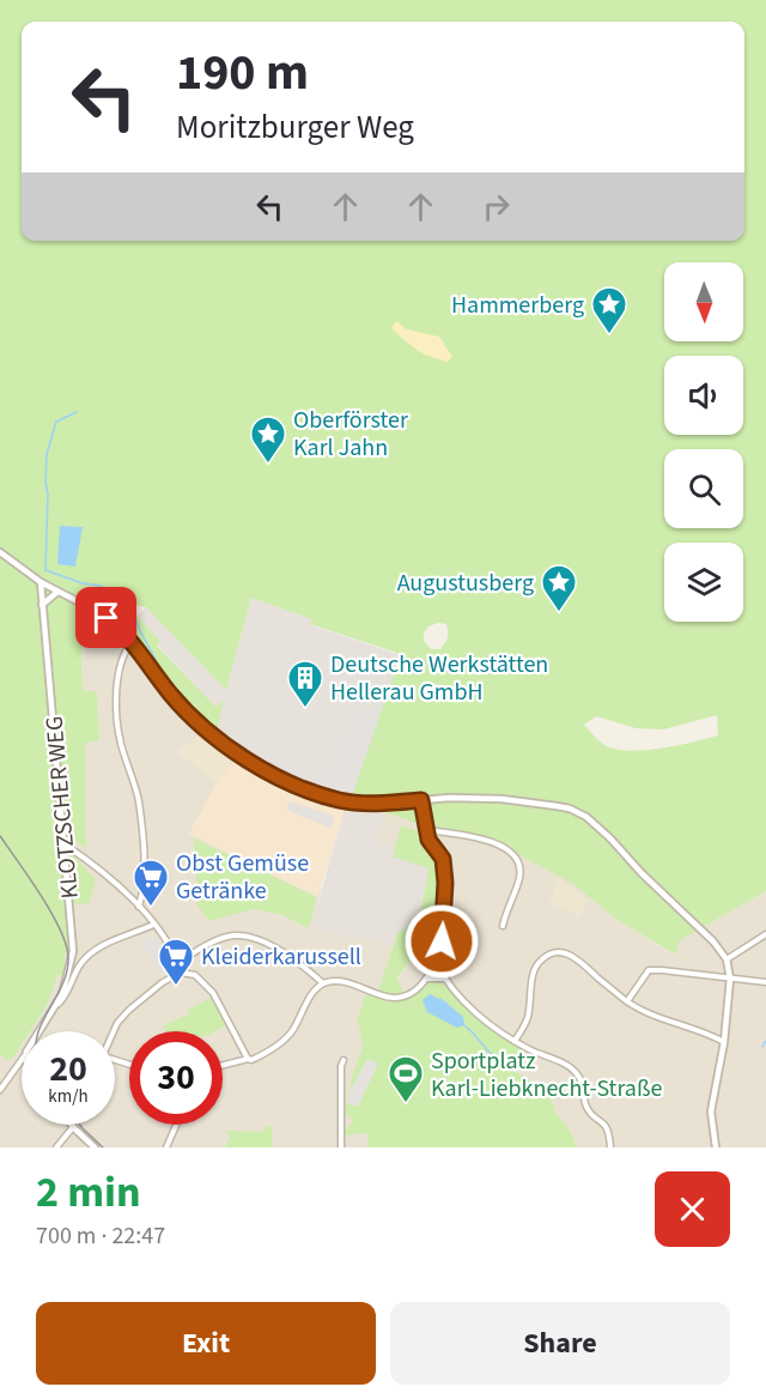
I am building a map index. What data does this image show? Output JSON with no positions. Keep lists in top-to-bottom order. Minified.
{"streets":{"street":["KLOTZSCHER WEG"]},"places":{"place":["Hammerberg","Oberförster Karl Jahn","Augustusberg"],"building":["Deutsche Werkstätten Hellerau GmbH"],"supermarket":["Obst Gemüse Getränke","Kleiderkarussell"],"sports":["Sportplatz Karl-Liebknecht-Straße"]},"north":"bottom","page":{"turn":["190 m","Moritzburger Weg"],"speed":"20 km/h","limit":"30","heading":["2 min","700 m · 22:47"],"buttons":["Exit","Share"]}}
